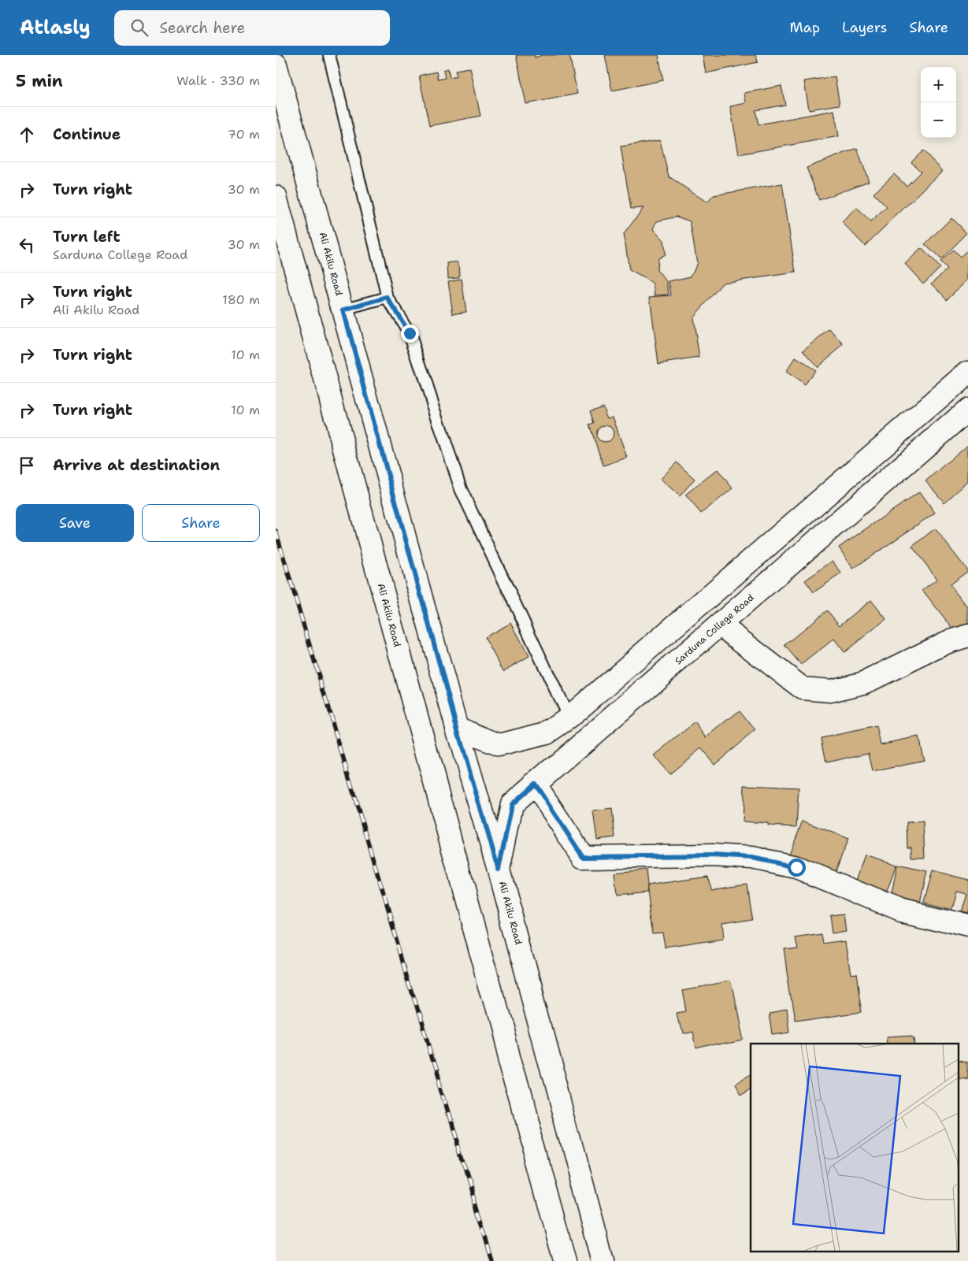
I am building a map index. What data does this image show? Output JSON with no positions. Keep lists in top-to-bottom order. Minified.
{"streets":{"main road":["Ali Akilu Road","Sarduna College Road"]},"crossings":[["Ali Akilu Road","Sarduna College Road"]],"page":{"header":"Atlasly","search":"Search here","nav":["Map","Layers","Share"],"heading":["5 min","Walk · 330 m"],"map_buttons":["+","−"],"list":[["Continue","70 m"],["Turn right","30 m"],["Turn left","Sarduna College Road","30 m"],["Turn right","Ali Akilu Road","180 m"],["Turn right","10 m"],["Turn right","10 m"],"Arrive at destination"],"buttons":["Save","Share"]}}
